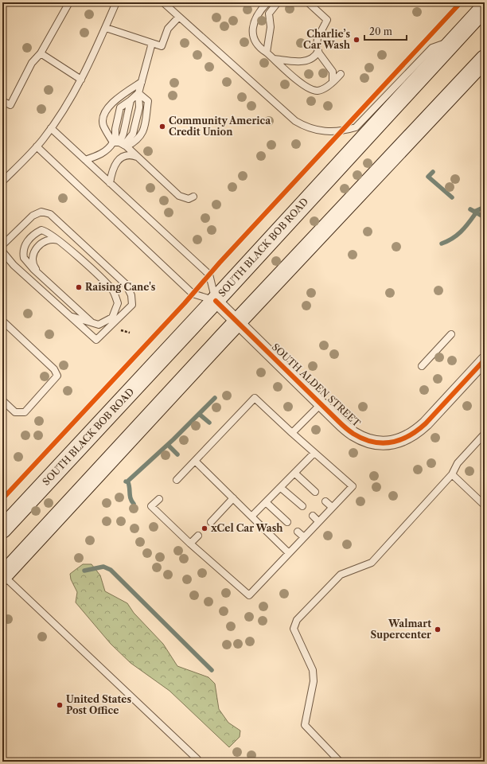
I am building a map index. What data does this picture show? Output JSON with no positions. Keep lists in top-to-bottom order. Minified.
{"streets":{"main road":["SOUTH BLACK BOB ROAD"],"street":["SOUTH ALDEN STREET"]},"crossings":[["SOUTH BLACK BOB ROAD","SOUTH ALDEN STREET"]],"places":["Charlie’s Car Wash","Community America Credit Union","Raising Cane's","xCel Car Wash","Walmart Supercenter","United States Post Office"],"scale_bar":"20 m"}
